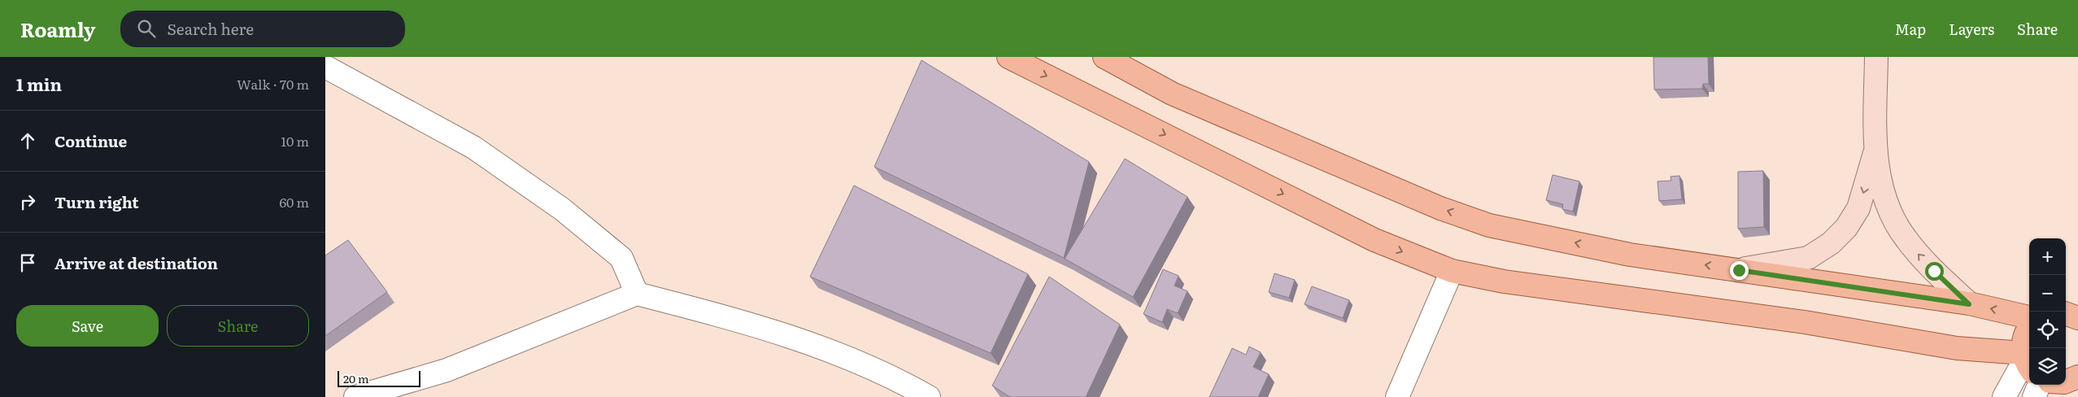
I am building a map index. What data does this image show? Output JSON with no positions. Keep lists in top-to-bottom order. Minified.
{"scale_bar":"20 m","page":{"header":"Roamly","search":"Search here","nav":["Map","Layers","Share"],"heading":["1 min","Walk · 70 m"],"list":[["Continue","10 m"],["Turn right","60 m"],"Arrive at destination"],"map_buttons":["+","−"],"buttons":["Save","Share"],"scale":"20 m"}}
